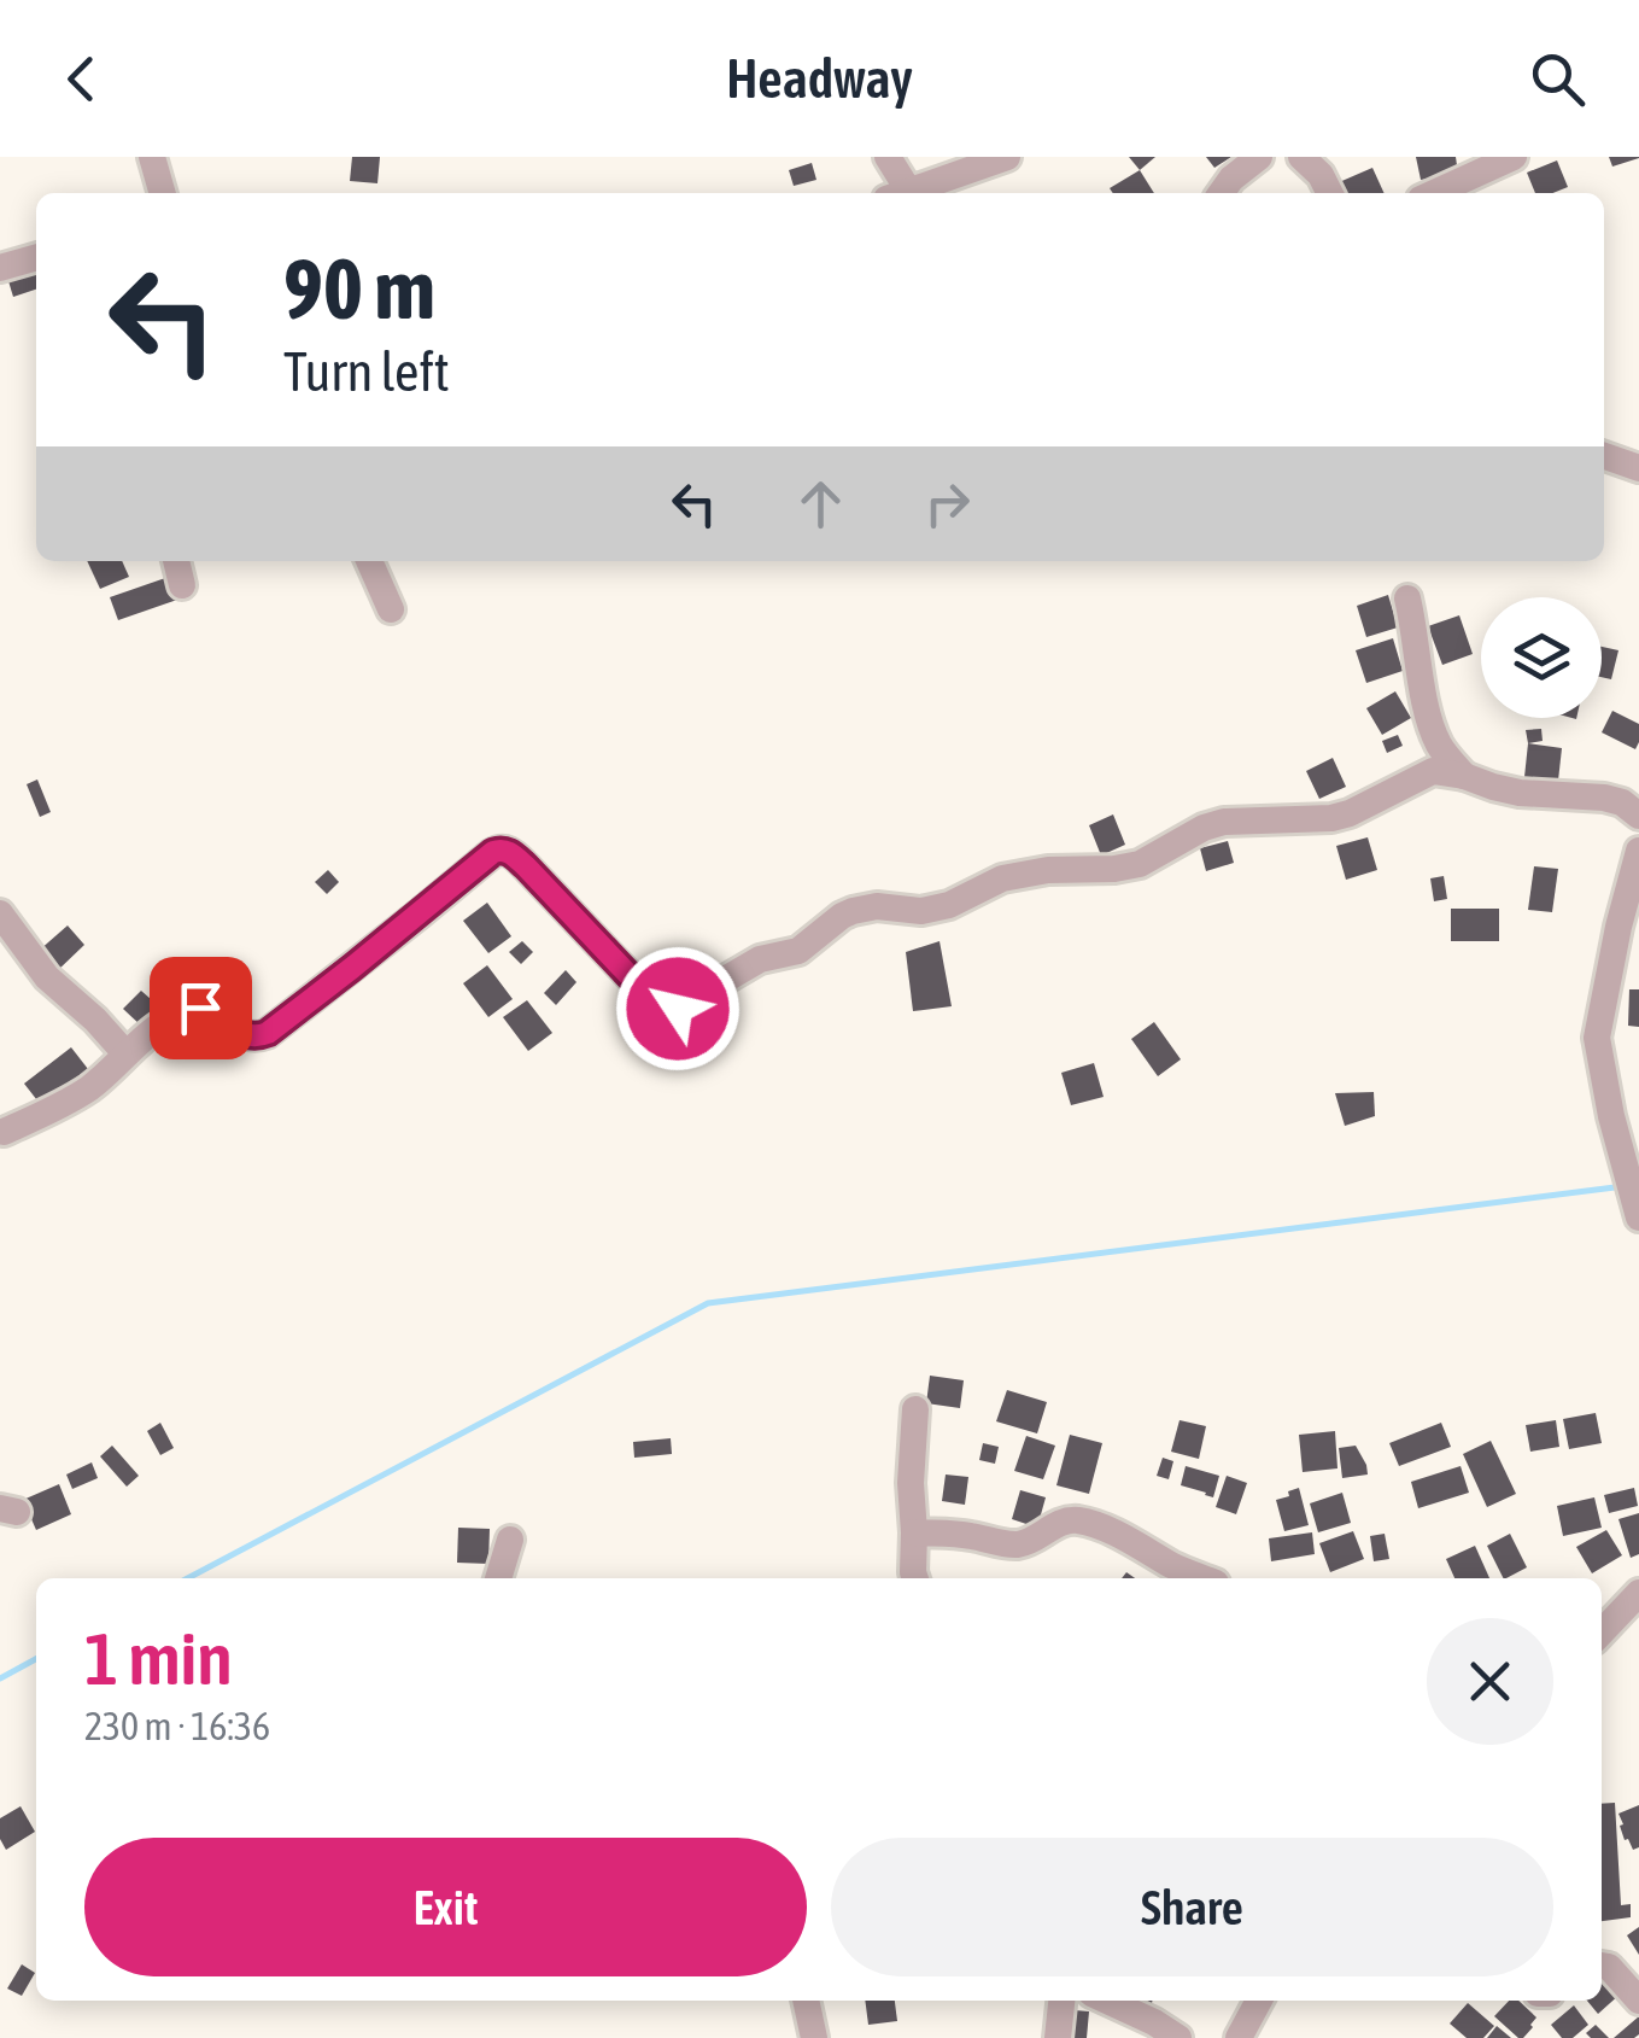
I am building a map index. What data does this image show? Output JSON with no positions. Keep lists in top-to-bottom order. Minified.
{"page":{"header":"Headway","turn":["90 m","Turn left"],"heading":["1 min","230 m · 16:36"],"buttons":["Exit","Share"]}}
